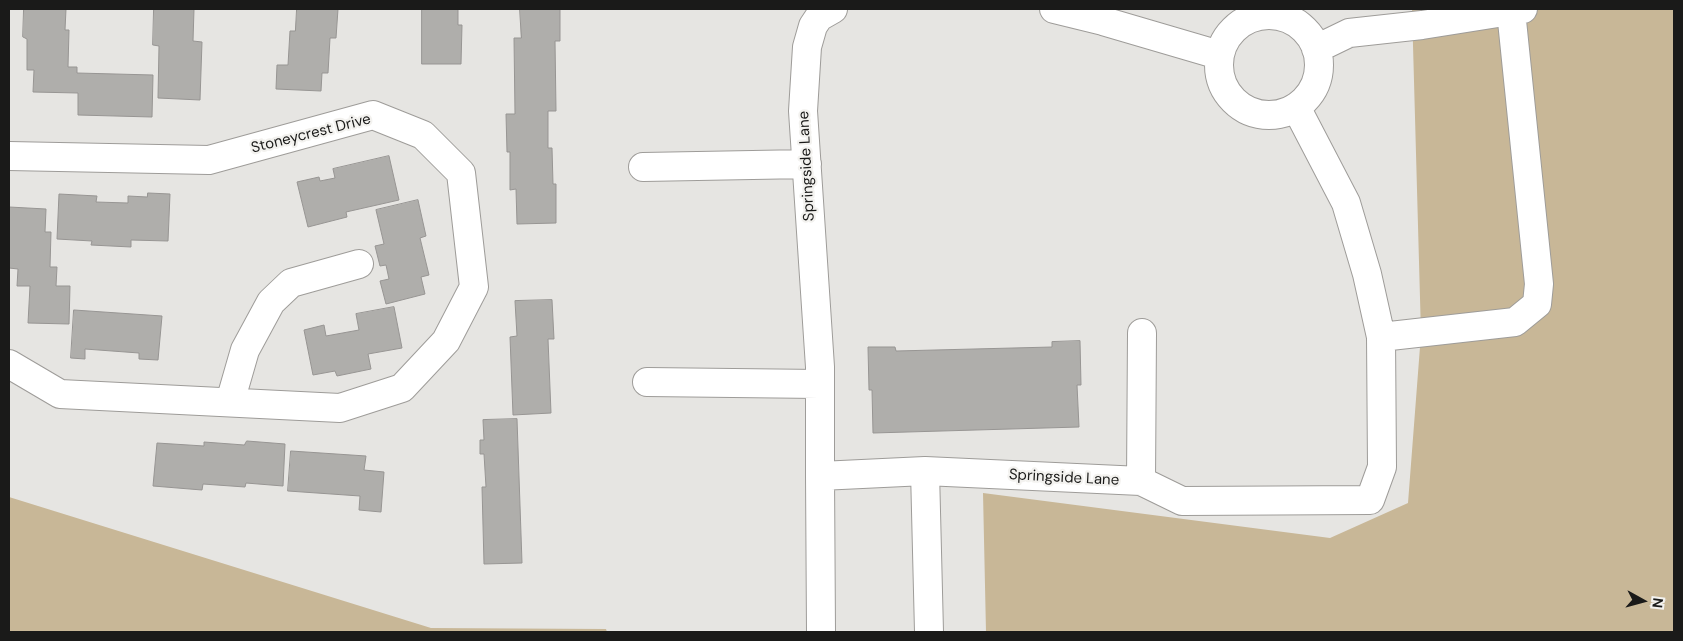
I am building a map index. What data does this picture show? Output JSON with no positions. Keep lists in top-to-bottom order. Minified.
{"streets":{"street":["Stoneycrest Drive","Springside Lane"]},"north":"right"}
